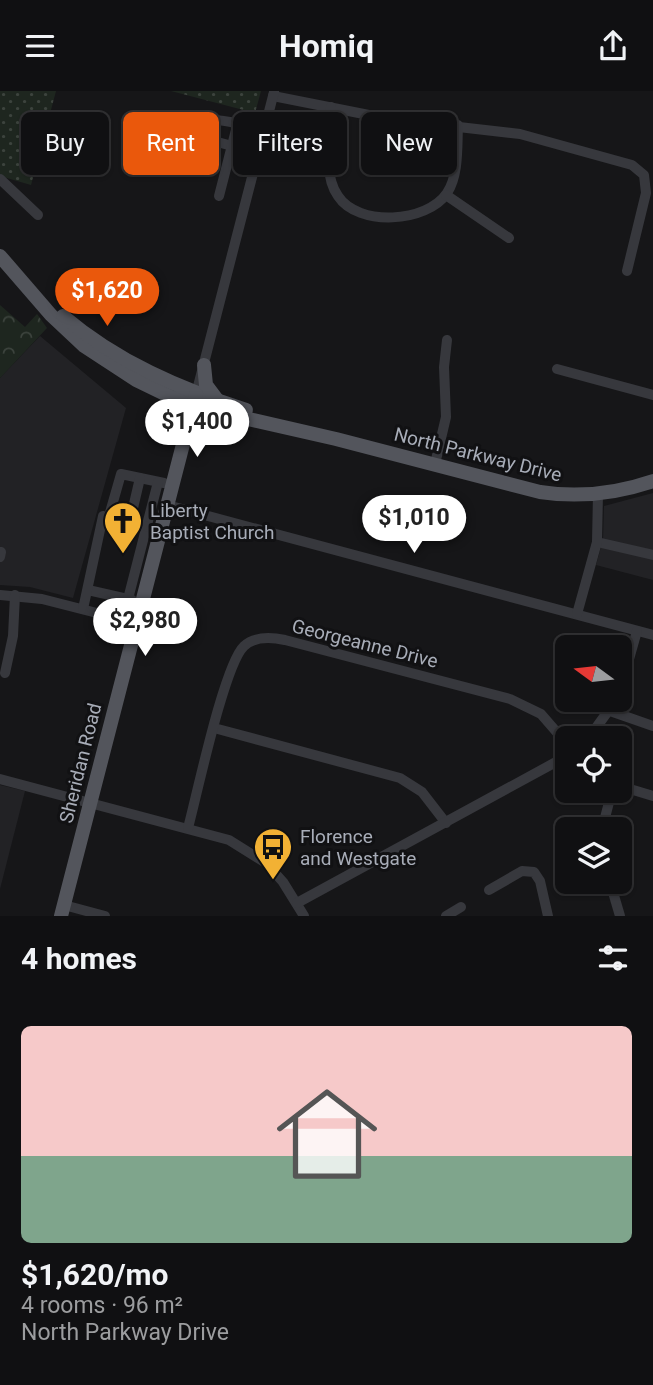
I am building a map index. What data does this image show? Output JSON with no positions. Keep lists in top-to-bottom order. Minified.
{"streets":{"main road":["North Parkway Drive","Sheridan Road"],"street":["Georgeanne Drive"]},"crossings":[["North Parkway Drive","Sheridan Road"]],"places":{"church":["Liberty Baptist Church"],"bus stop":["Florence and Westgate"]},"north":"left","page":{"header":"Homiq","chip":["Buy","Rent","Filters","New"],"price":["$1,620","$1,400","$1,010","$2,980"],"heading":"4 homes","list":[{"name":"$1,620/mo","note":"4 rooms · 96 m² · North Parkway Drive"}]}}
